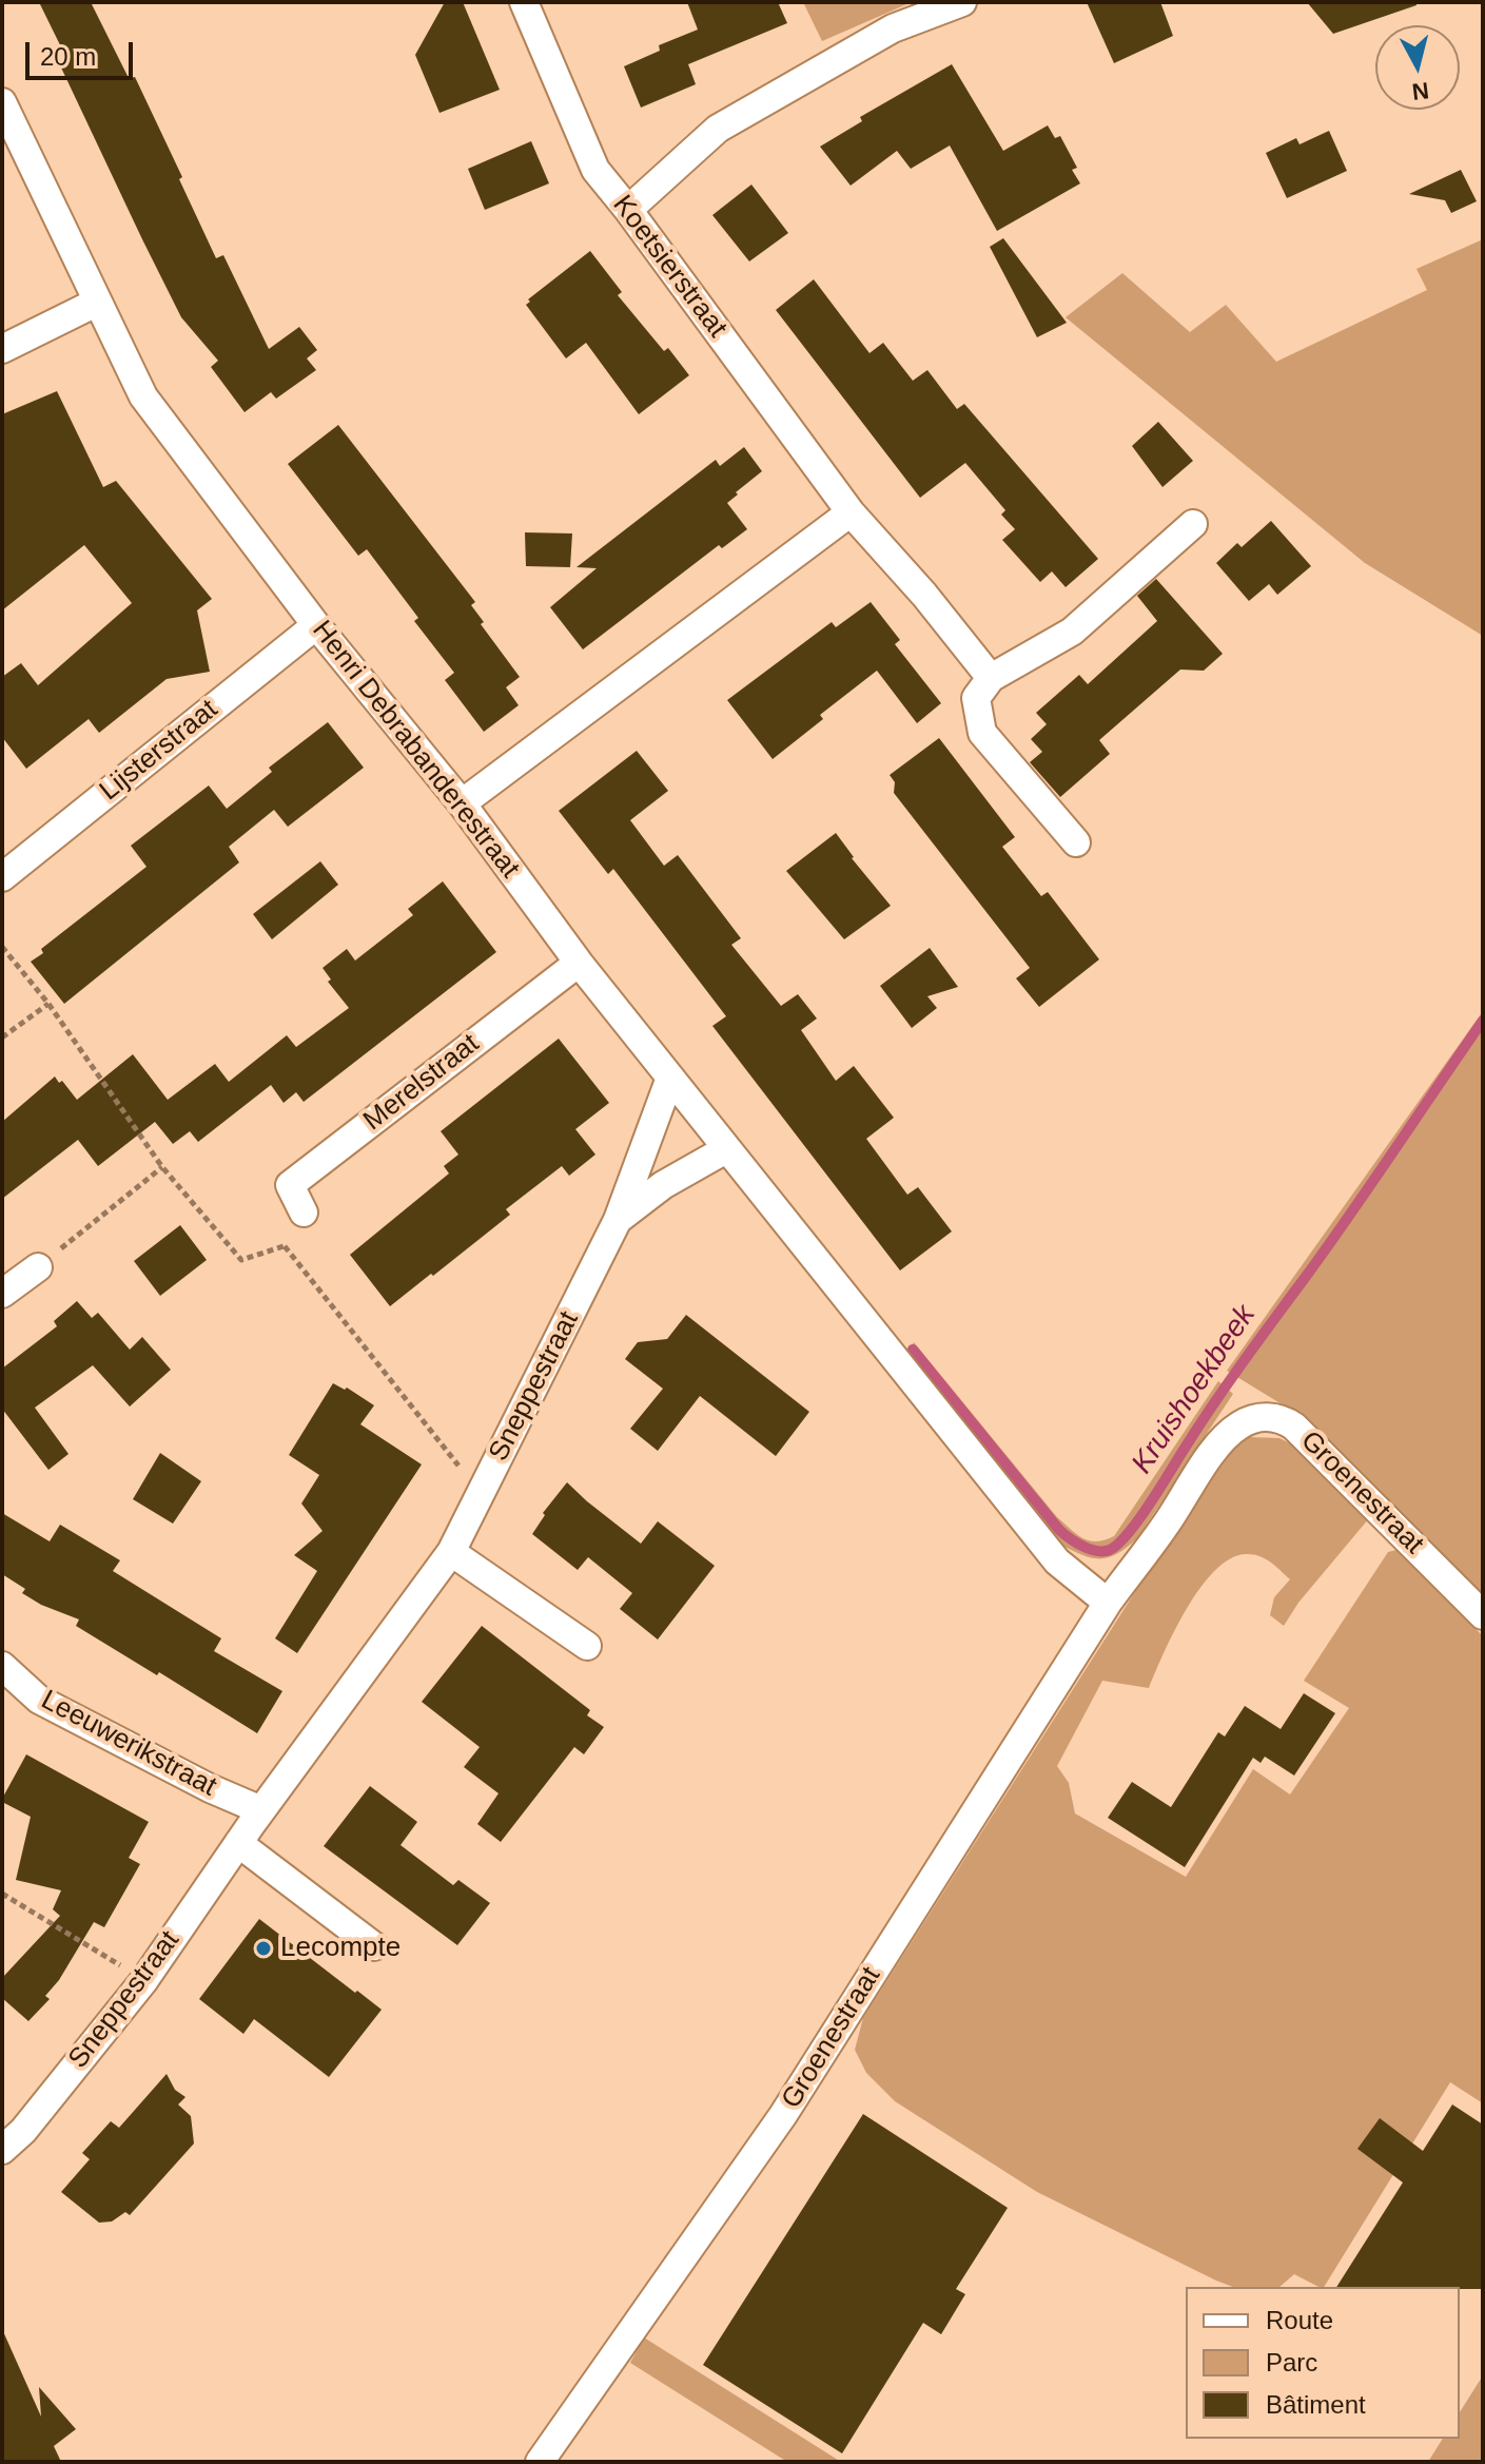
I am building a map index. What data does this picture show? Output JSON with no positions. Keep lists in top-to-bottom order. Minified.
{"streets":{"street":["Koetsierstraat","Henri Debrabanderestraat","Lijsterstraat","Merelstraat","Sneppestraat","Groenestraat","Leeuwerikstraat"]},"crossings":[["Henri Debrabanderestraat","Lijsterstraat"],["Henri Debrabanderestraat","Merelstraat"],["Henri Debrabanderestraat","Sneppestraat"],["Henri Debrabanderestraat","Groenestraat"],["Sneppestraat","Leeuwerikstraat"]],"water":["Kruishoekbeek"],"places":["Lecompte"],"legend":["Route","Parc","Bâtiment"],"scale_bar":"20 m","north":"bottom"}
